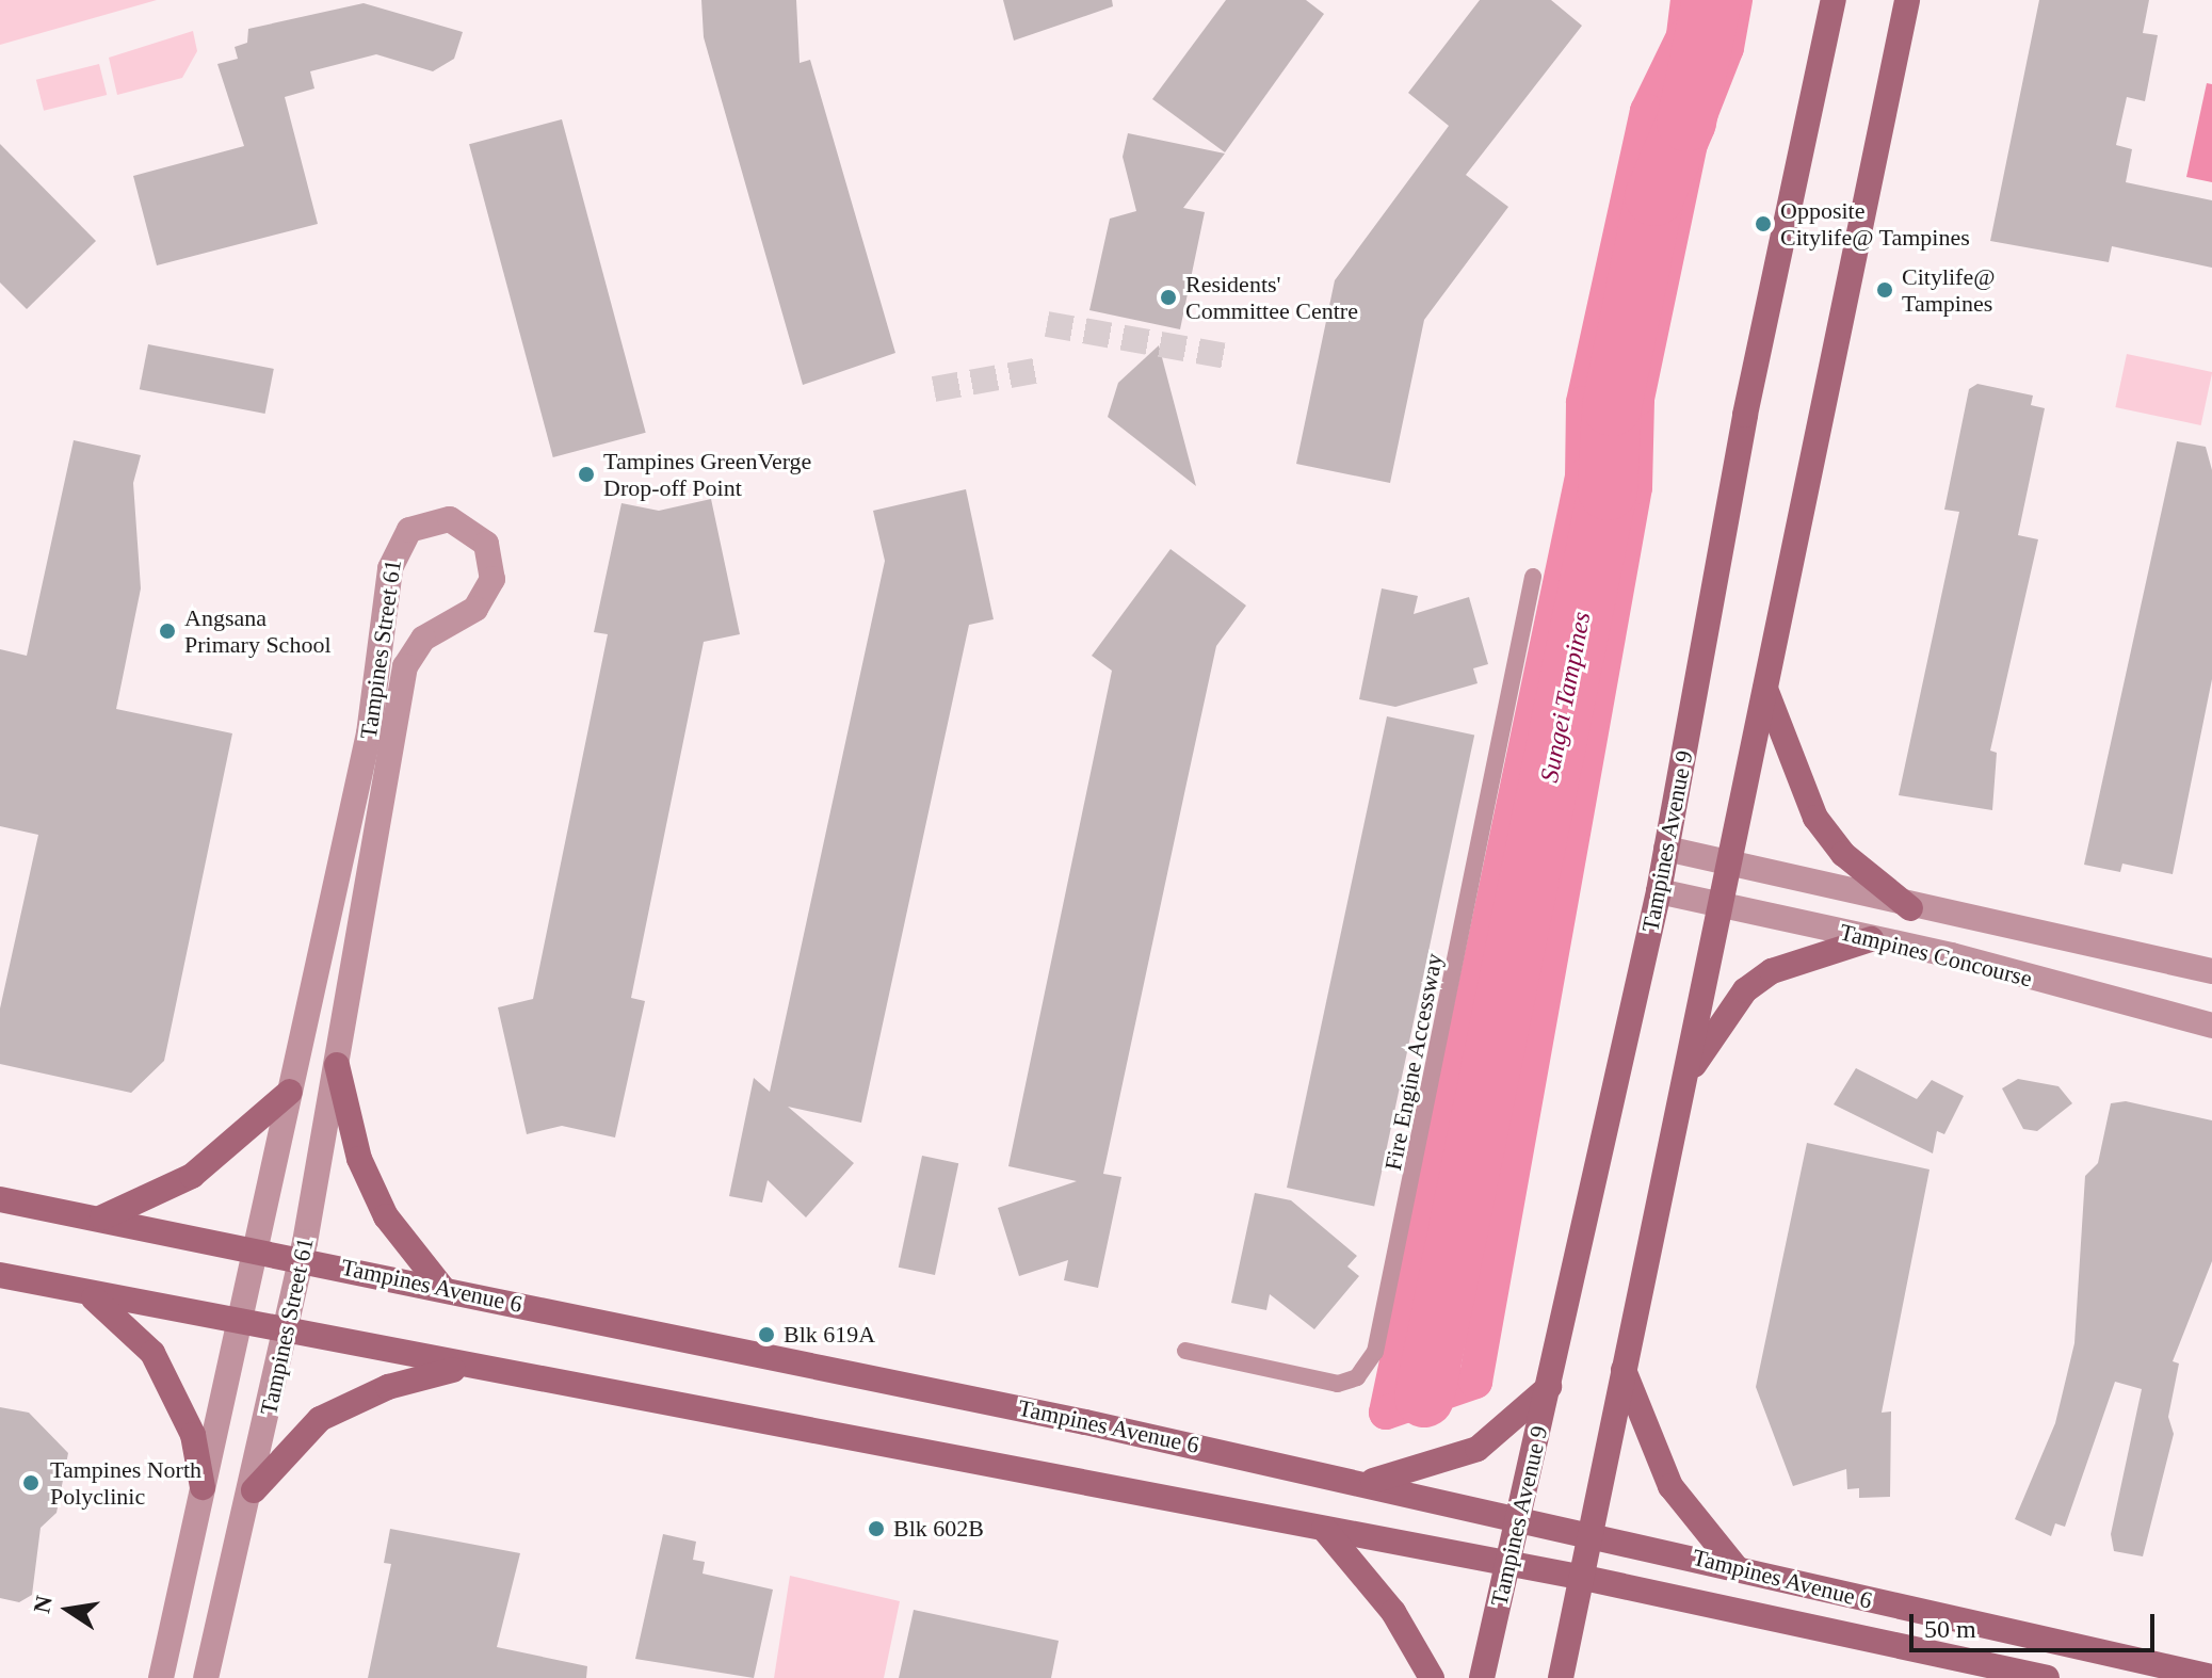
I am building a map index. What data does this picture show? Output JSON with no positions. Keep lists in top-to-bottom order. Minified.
{"streets":{"street":["Tampines Street 61","Tampines Avenue 9","Tampines Concourse","Tampines Avenue 6"],"lane":["Fire Engine Accessway"]},"crossings":[["Tampines Street 61","Tampines Avenue 6"],["Tampines Avenue 9","Tampines Concourse"],["Tampines Avenue 9","Tampines Avenue 6"]],"water":["Sungei Tampines"],"places":["Opposite Citylife@ Tampines","Citylife@ Tampines","Residents' Committee Centre","Tampines GreenVerge Drop-off Point","Angsana Primary School","Blk 619A","Tampines North Polyclinic","Blk 602B"],"scale_bar":"50 m","north":"left"}
